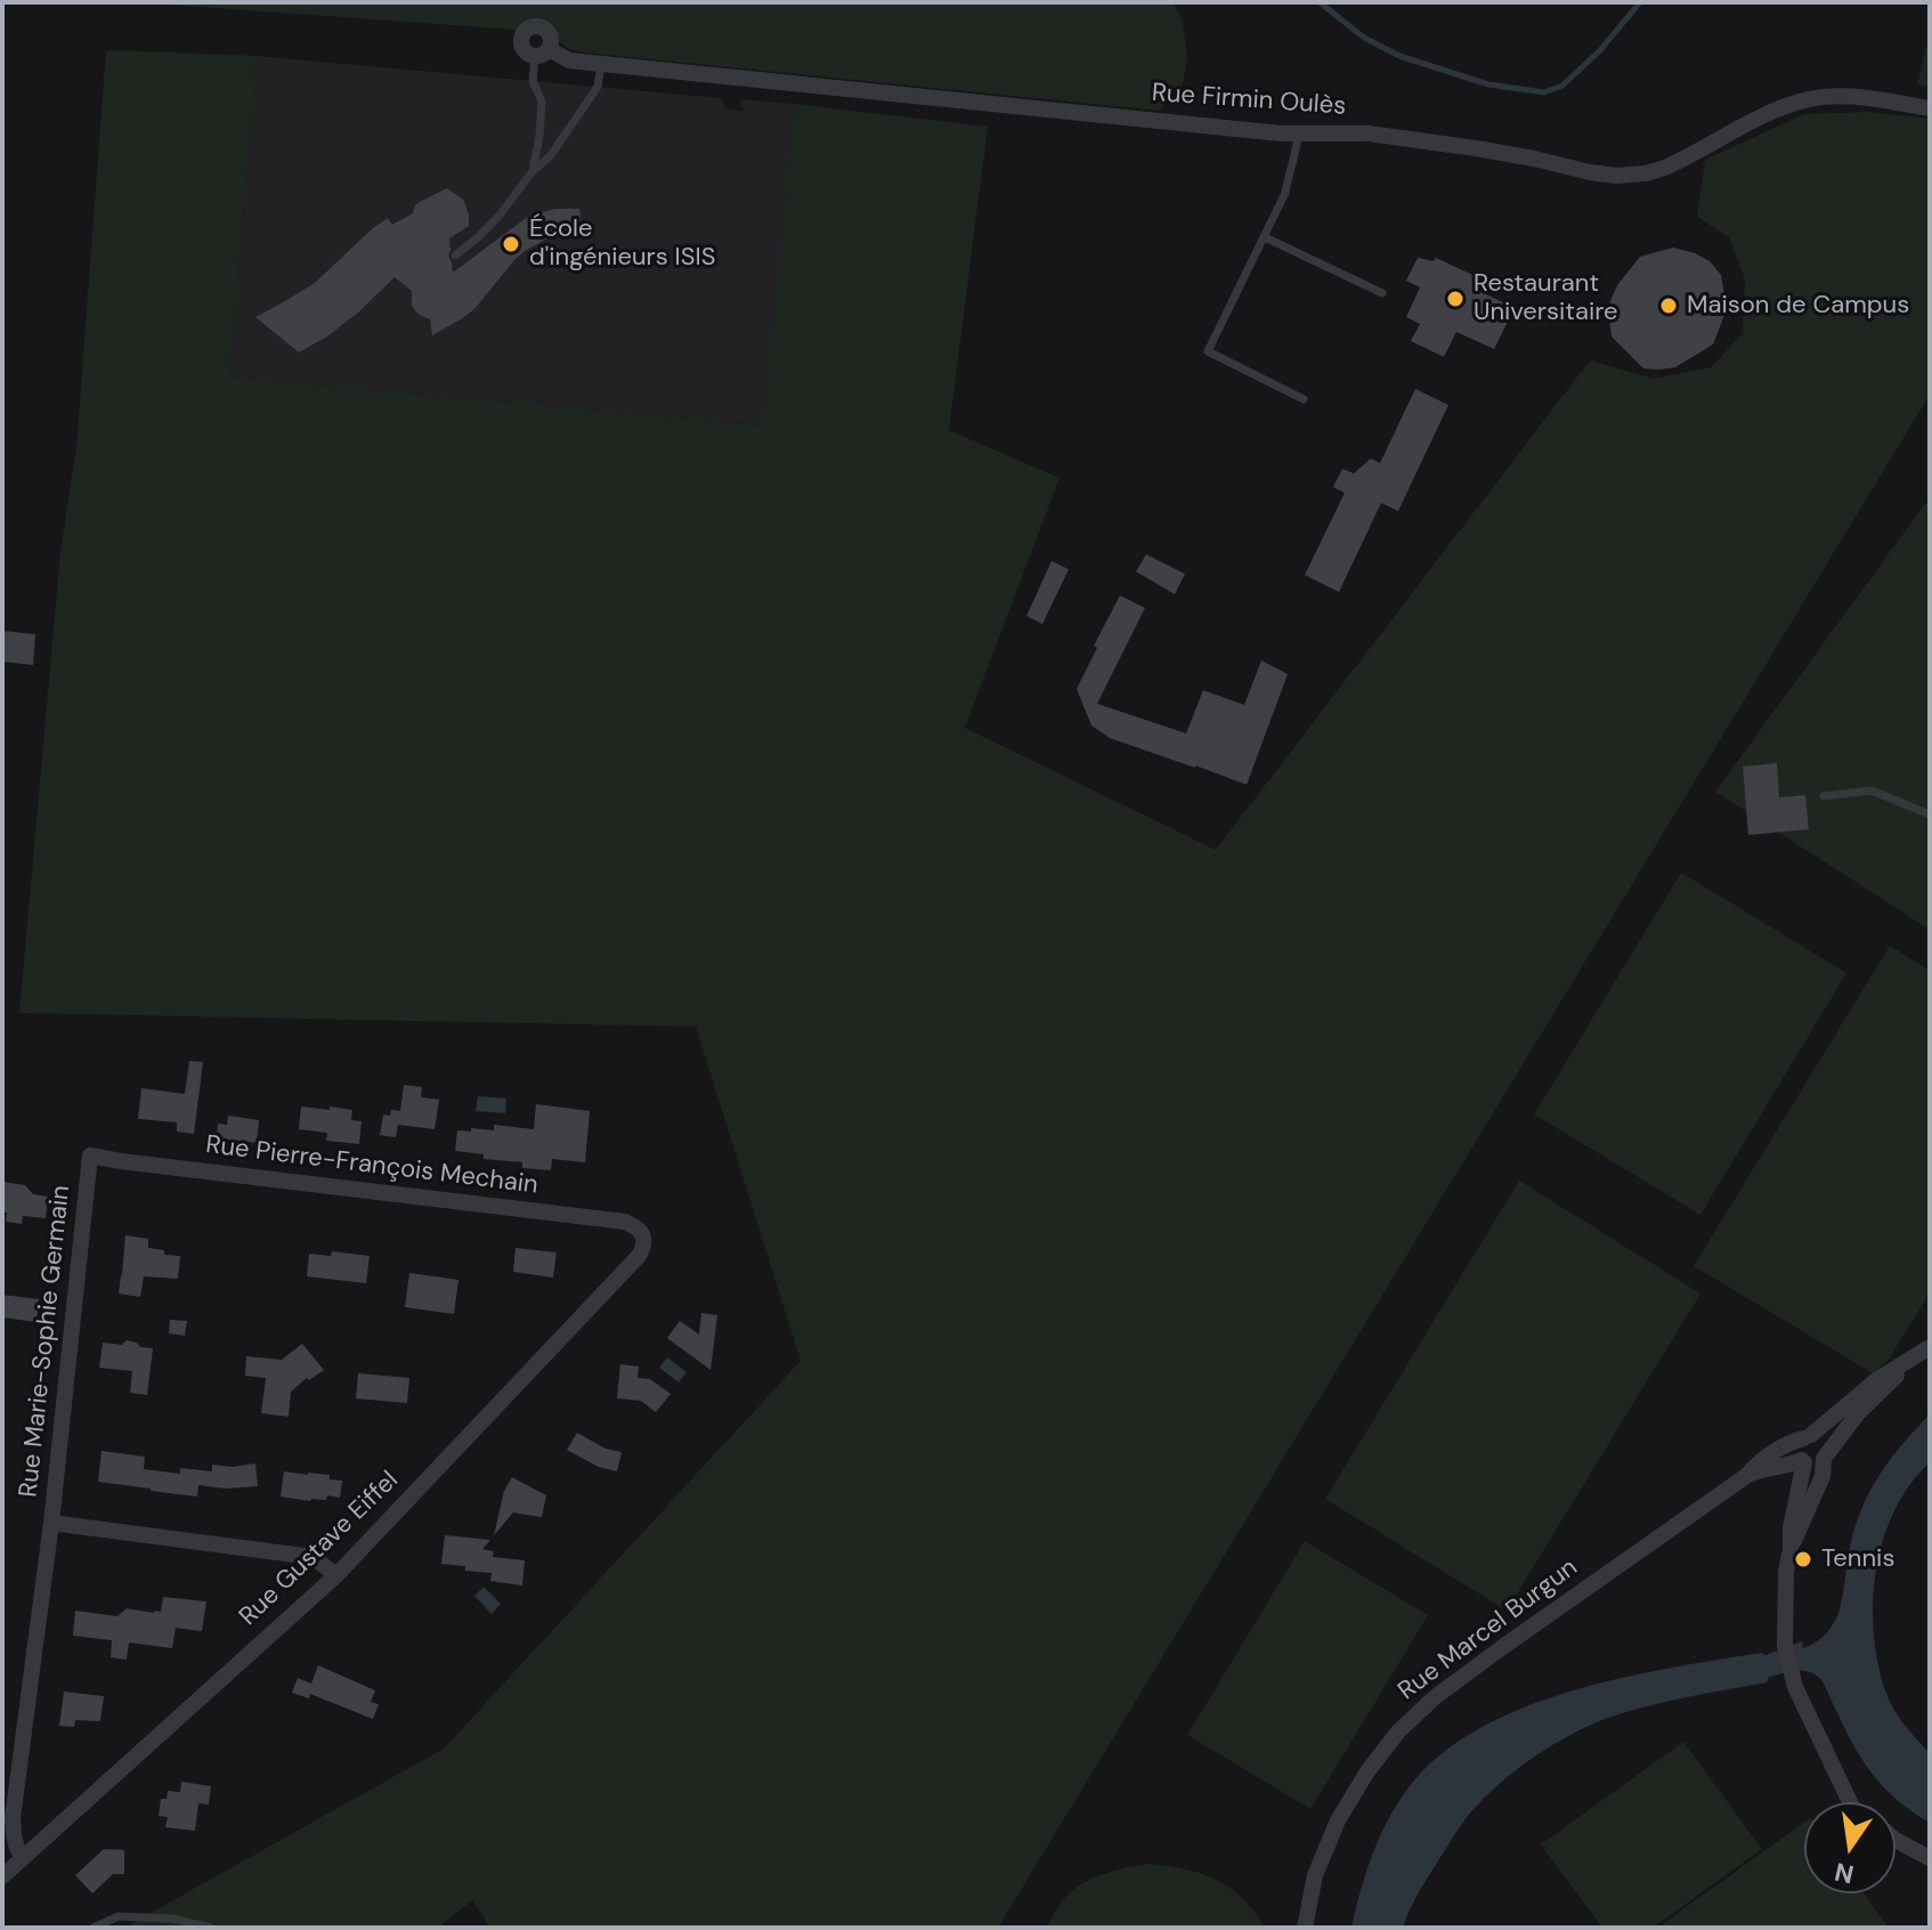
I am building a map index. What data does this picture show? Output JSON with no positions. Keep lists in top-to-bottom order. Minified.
{"streets":{"street":["Rue Firmin Oulès","Rue Pierre-François Mechain","Rue Marie-Sophie Germain","Rue Gustave Eiffel","Rue Marcel Burgun"]},"crossings":[["Rue Pierre-François Mechain","Rue Marie-Sophie Germain"],["Rue Pierre-François Mechain","Rue Gustave Eiffel"],["Rue Marie-Sophie Germain","Rue Gustave Eiffel"]],"places":["École d'ingénieurs ISIS","Restaurant Universitaire","Maison de Campus","Tennis"],"north":"bottom"}
